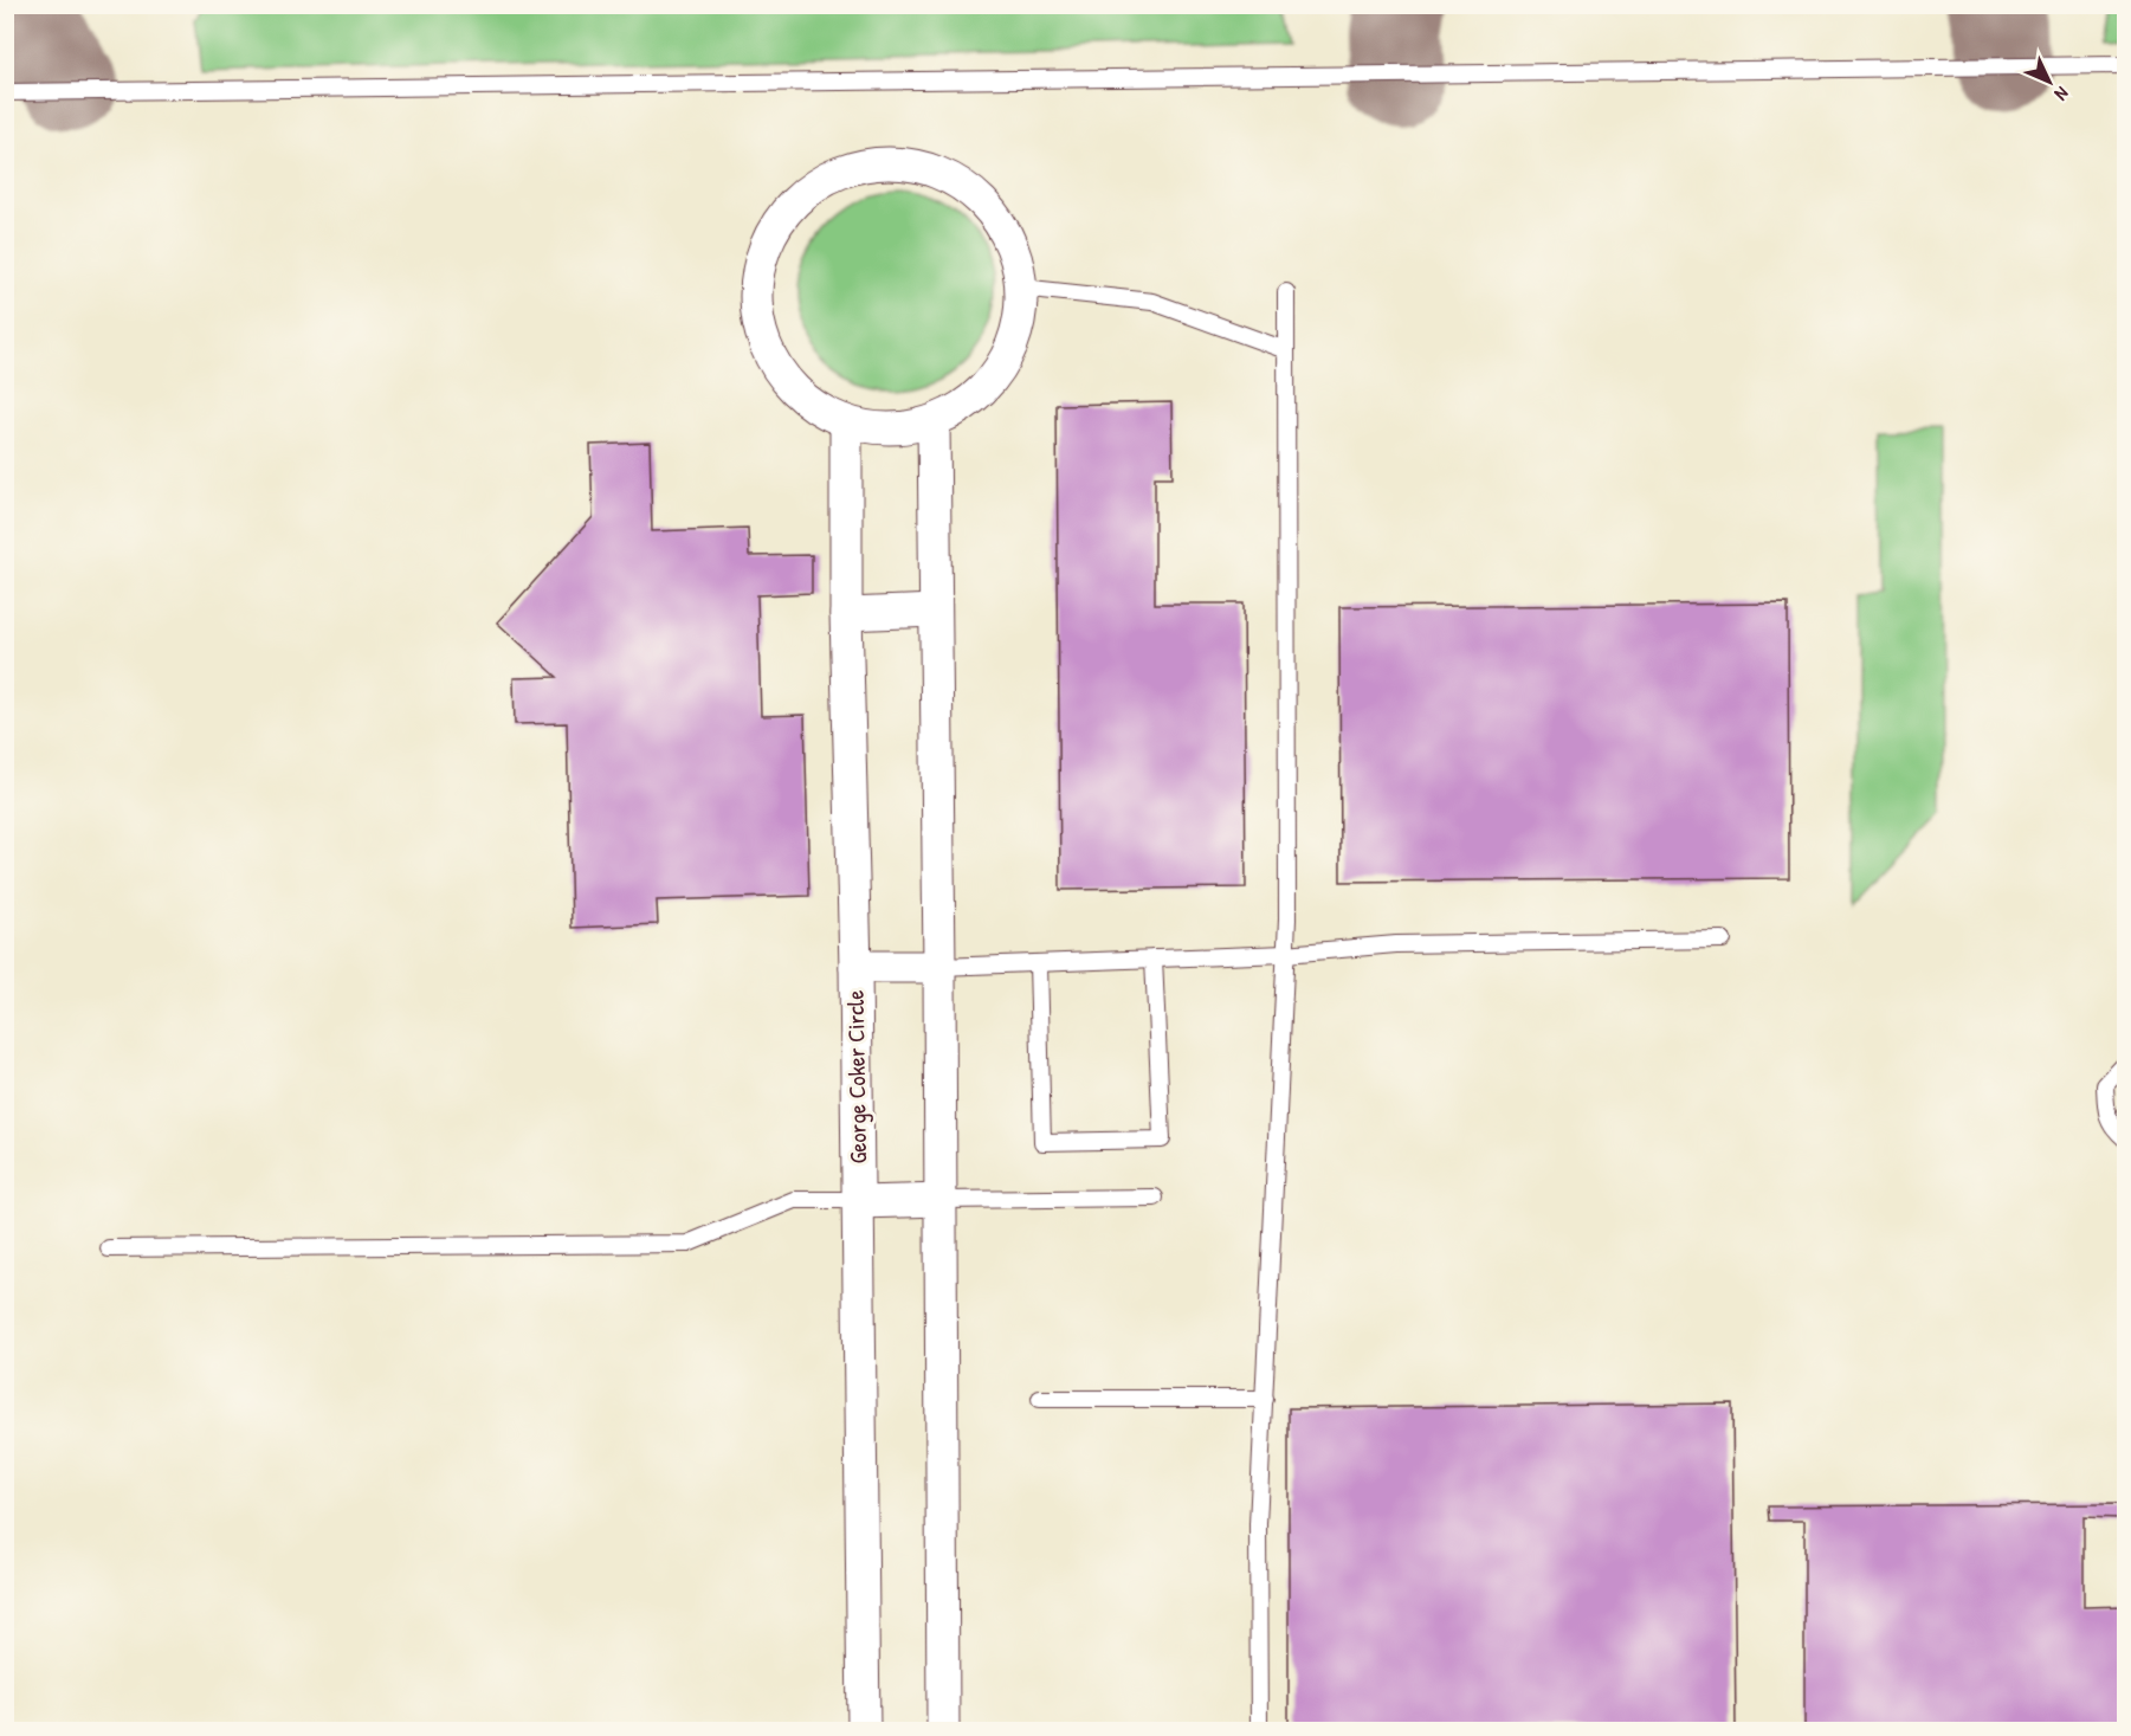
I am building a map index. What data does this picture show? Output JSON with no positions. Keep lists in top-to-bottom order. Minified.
{"streets":{"street":["George Coker Circle"]},"north":"bottom right"}
